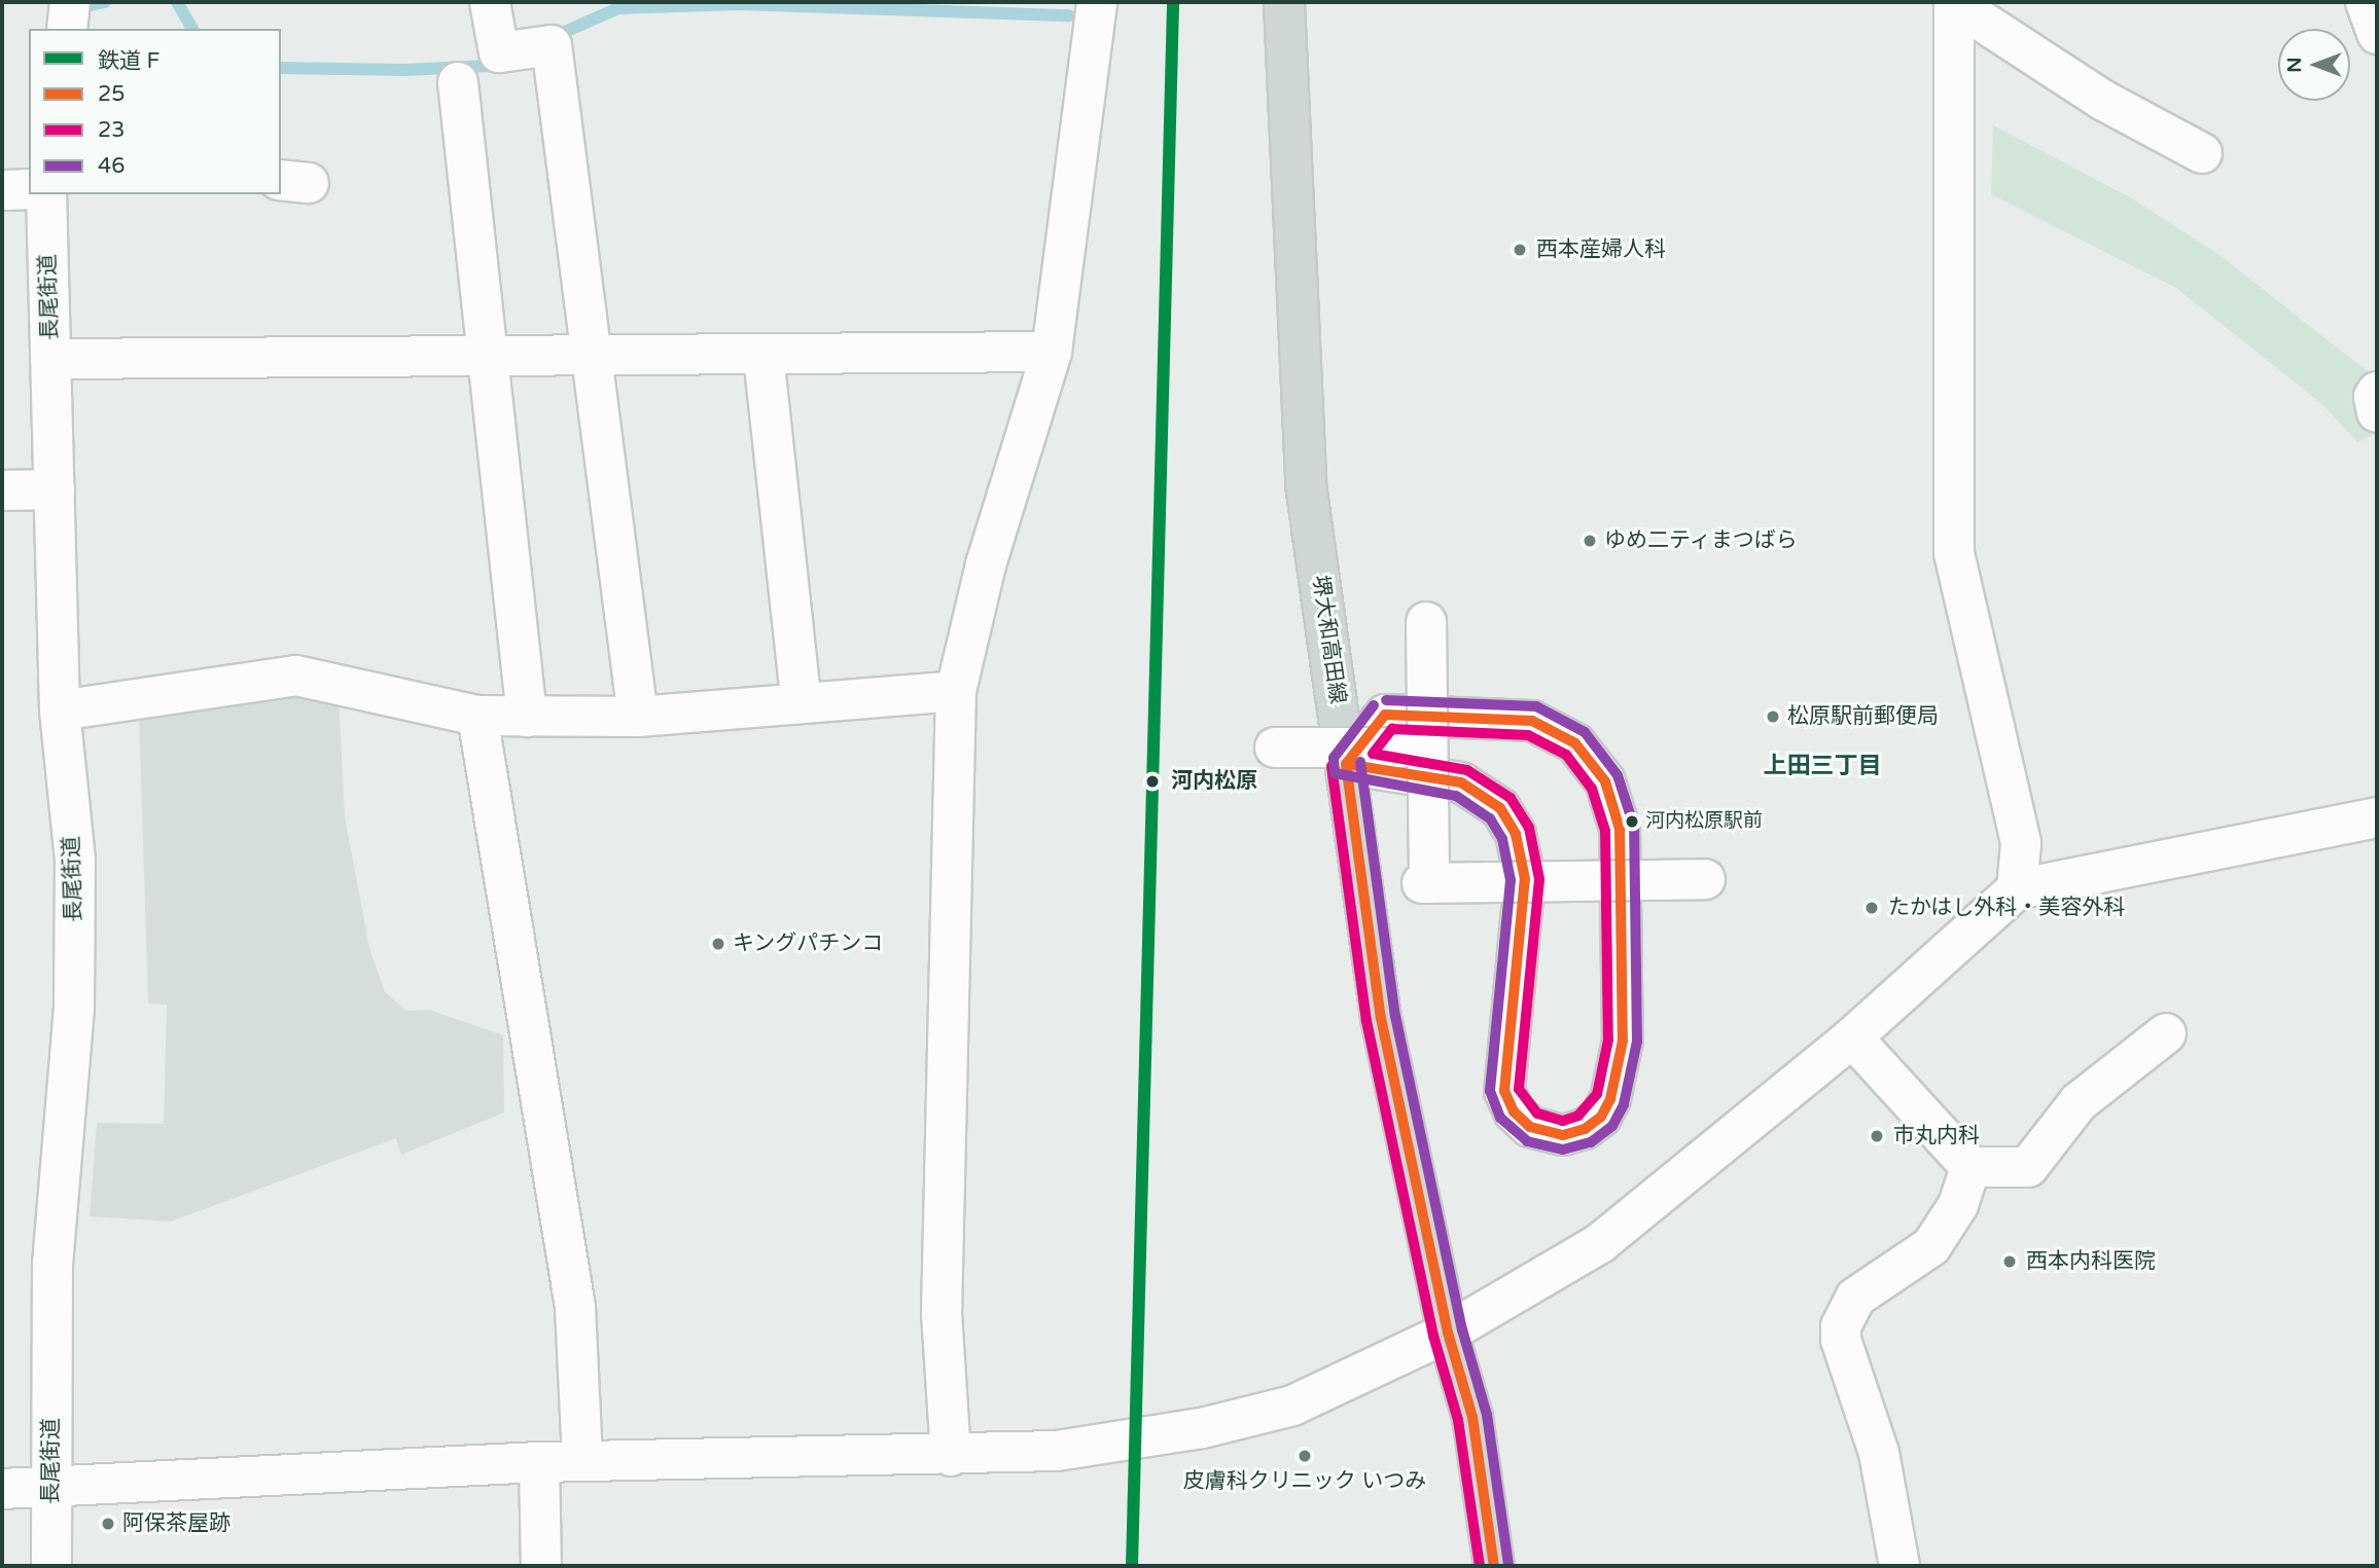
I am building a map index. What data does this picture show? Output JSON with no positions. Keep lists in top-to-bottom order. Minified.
{"streets":{"main road":["堺大和高田線"],"street":["長尾街道"]},"districts":["上田三丁目"],"places":["西本産婦人科","ゆめ二ティまつばら","松原駅前郵便局","河内松原","河内松原駅前","たかはし外科・美容外科","キングパチンコ","市丸内科","西本内科医院","皮膚科クリニック いつみ","阿保茶屋跡"],"lines":["rail line F","transit line 46","transit line 25","transit line 23"],"legend":["鉄道 F","25","23","46"],"north":"left"}
